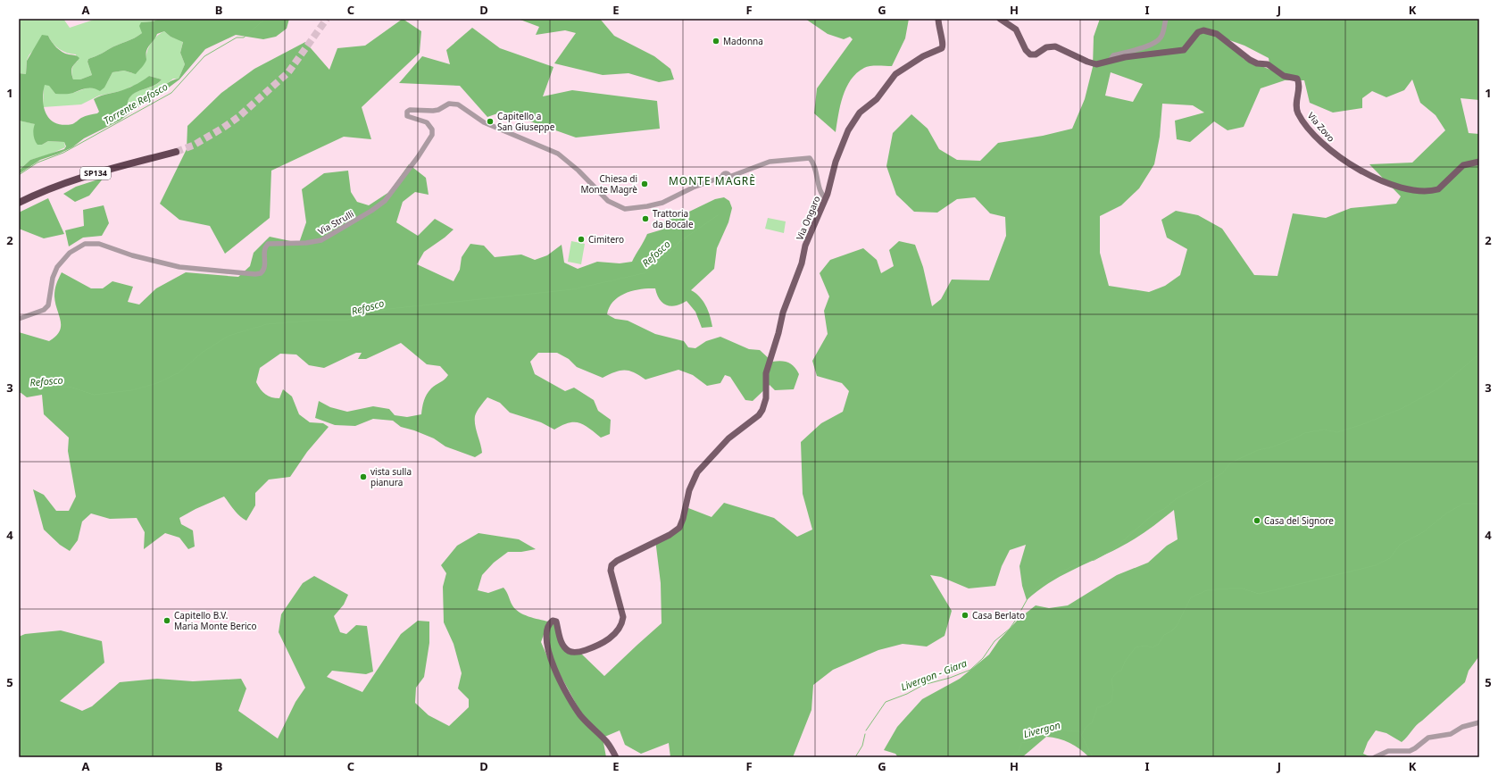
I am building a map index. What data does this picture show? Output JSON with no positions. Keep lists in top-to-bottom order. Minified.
{"streets":{"highway":["SP134"],"main road":["Via Zovo","Via Ongaro"],"street":["Via Strulli"]},"crossings":[["Via Ongaro","Via Strulli"]],"districts":["MONTE MAGRÈ"],"water":["Torrente Refosco","Refosco","Livergon - Giara","Livergon"],"places":["Madonna","Capitello a San Giuseppe","Chiesa di Monte Magrè","Trattoria da Bocale","Cimitero","vista sulla pianura","Casa del Signore","Casa Berlato","Capitello B.V. Maria Monte Berico"],"grid":{"columns":["A","B","C","D","E","F","G","H","I","J","K"],"rows":["1","2","3","4","5"]}}
